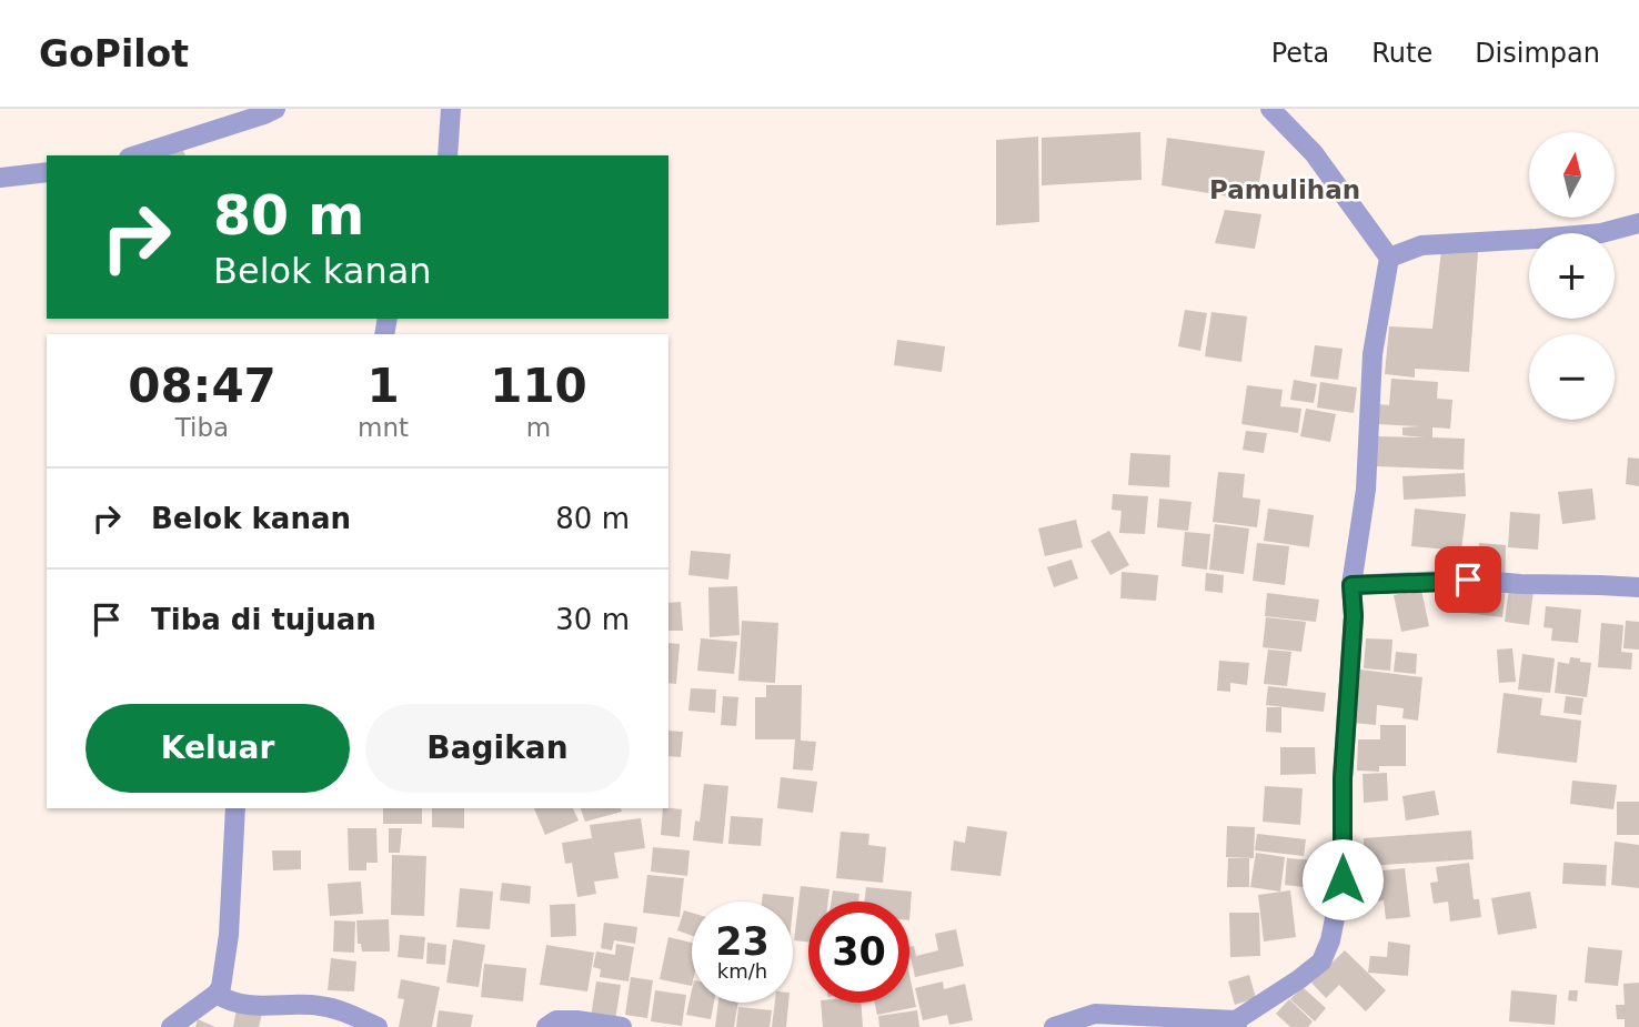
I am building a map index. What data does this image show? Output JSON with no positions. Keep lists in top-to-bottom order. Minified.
{"districts":["Pamulihan"],"north":"top","page":{"header":"GoPilot","nav":["Peta","Rute","Disimpan"],"map_buttons":["+","−"],"turn":["80 m","Belok kanan"],"eta":["08:47","Tiba","1","mnt","110","m"],"list":[{"name":"Belok kanan","value":"80 m"},{"name":"Tiba di tujuan","value":"30 m"}],"buttons":["Keluar","Bagikan"],"speed":"23 km/h","limit":"30"}}
